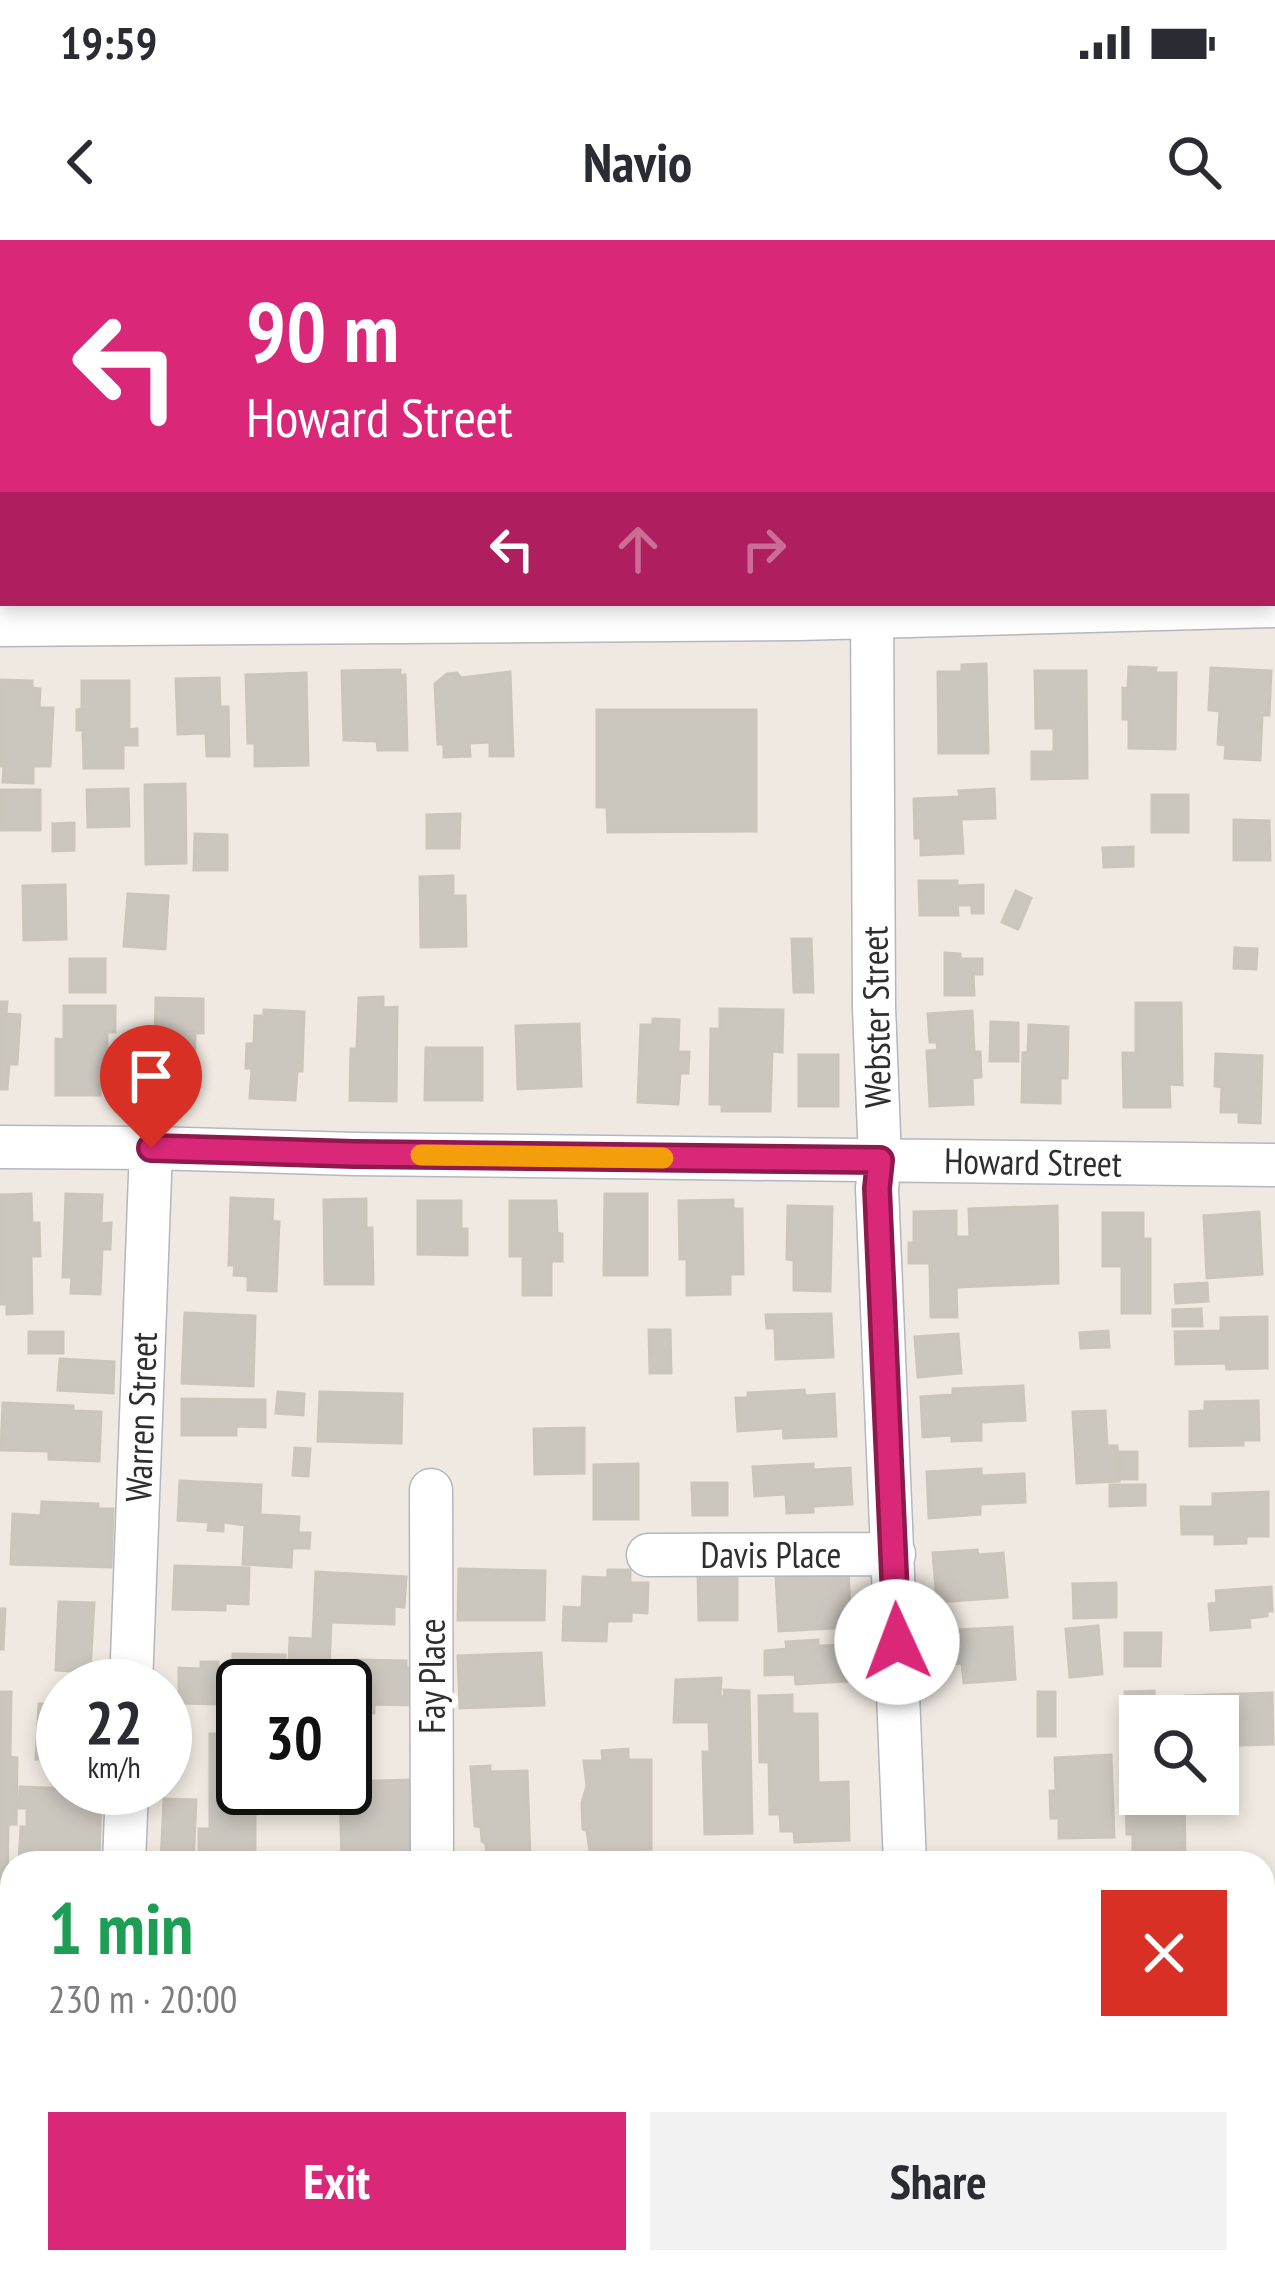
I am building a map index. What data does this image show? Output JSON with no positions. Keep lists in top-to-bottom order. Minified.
{"streets":{"street":["Webster Street","Howard Street","Warren Street","Davis Place","Fay Place"]},"crossings":[["Webster Street","Howard Street"],["Webster Street","Davis Place"],["Howard Street","Warren Street"]],"page":{"status":"19:59","header":"Navio","turn":["90 m","Howard Street"],"speed":"22 km/h","limit":"30","heading":["1 min","230 m · 20:00"],"buttons":["Exit","Share"]}}
